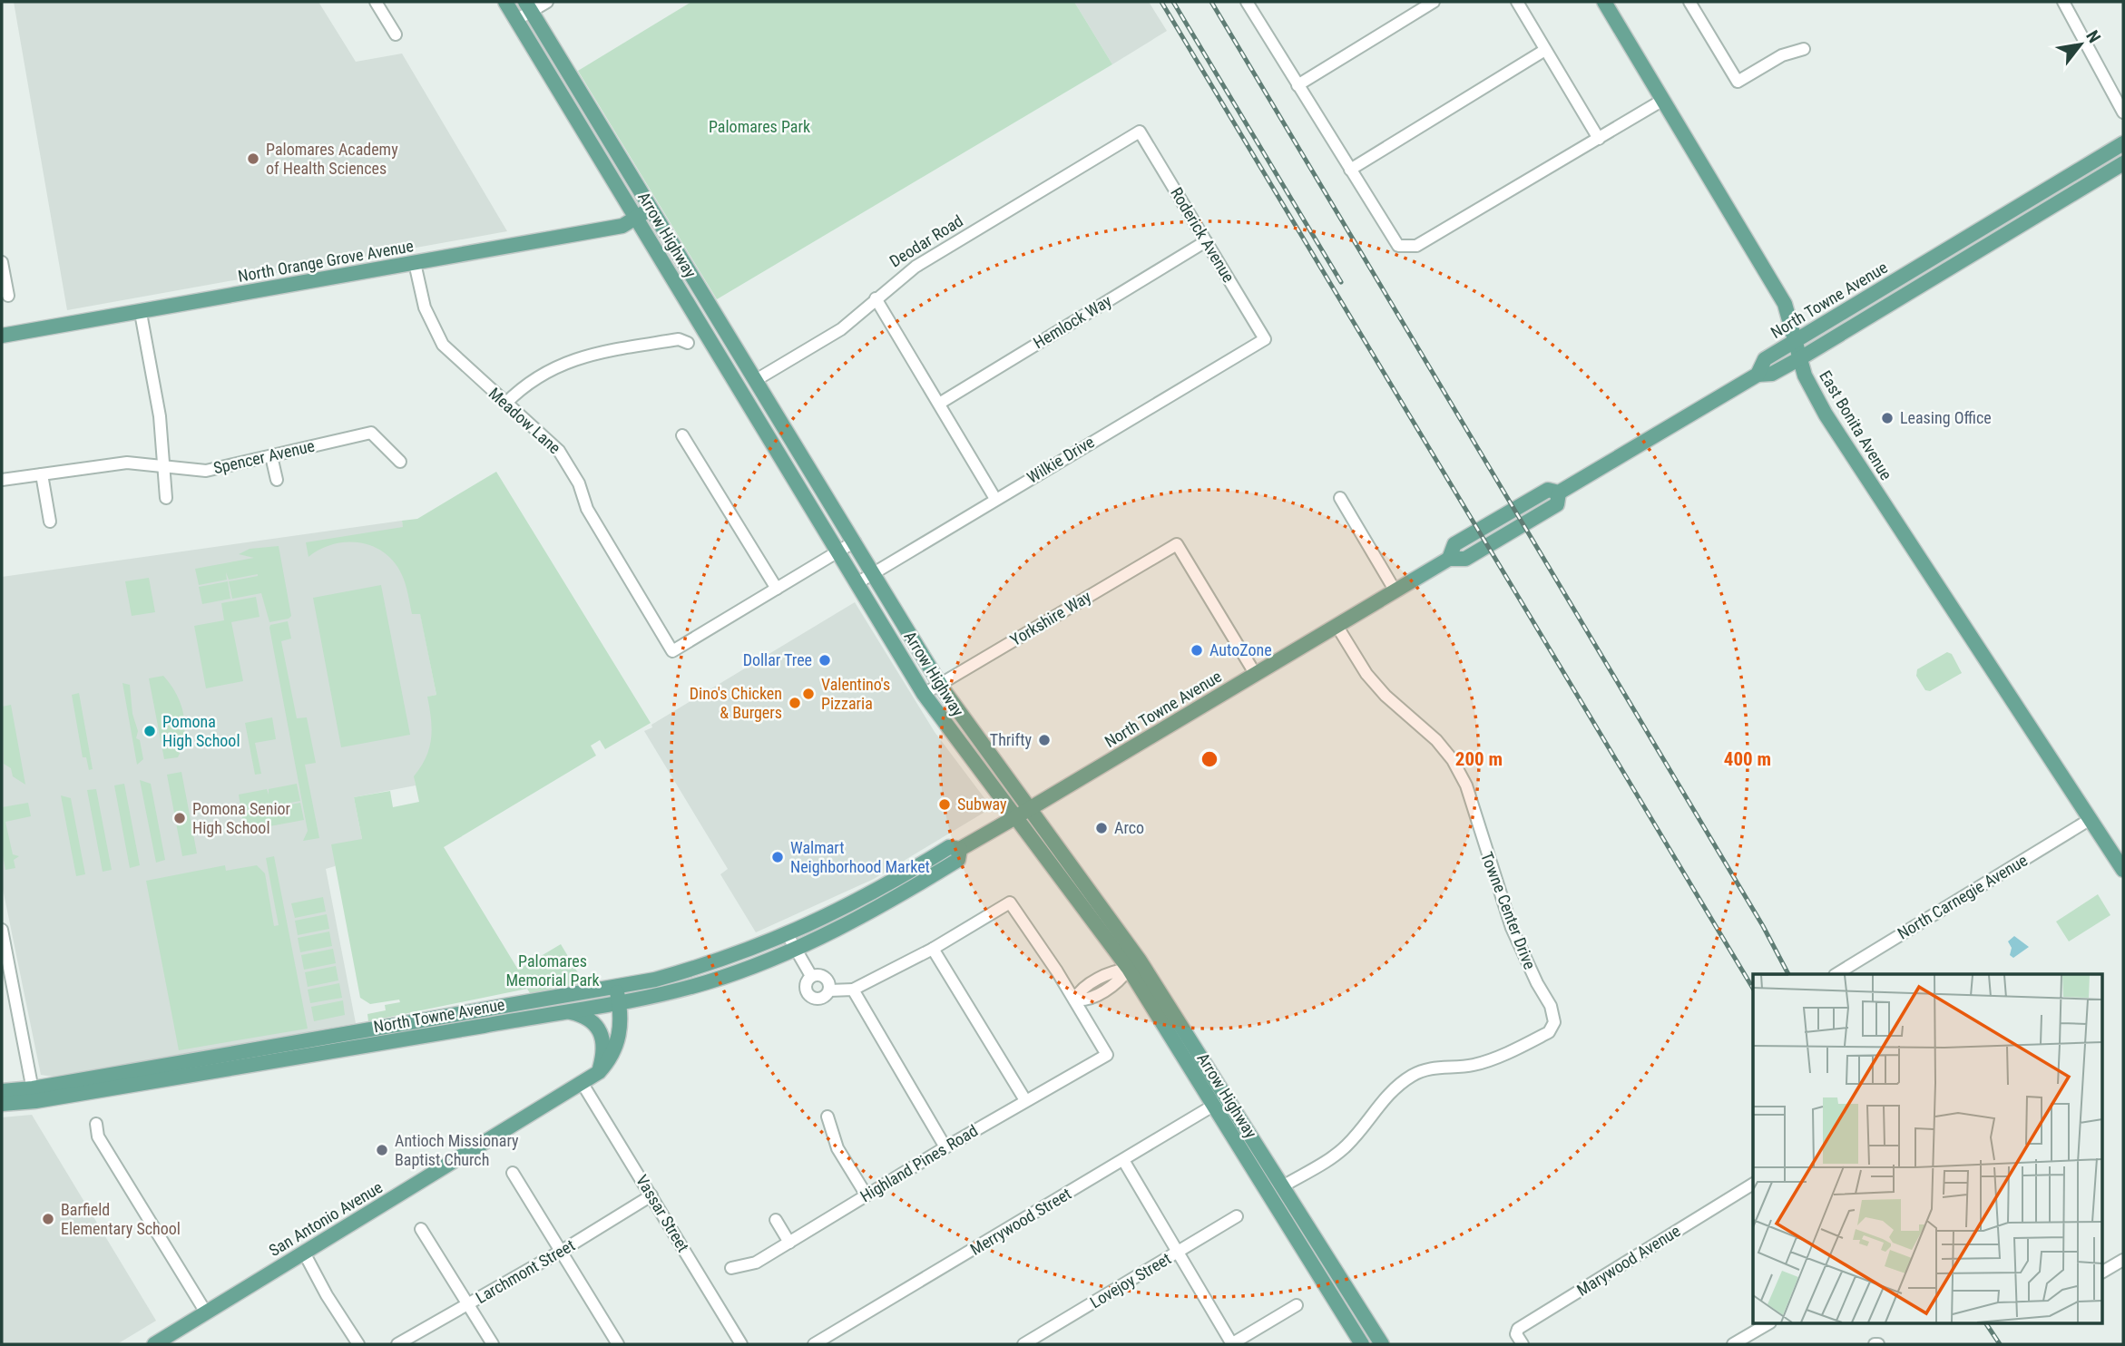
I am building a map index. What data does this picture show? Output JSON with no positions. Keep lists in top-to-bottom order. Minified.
{"streets":{"main road":["Arrow Highway","Deodar Road","North Orange Grove Avenue","North Towne Avenue","East Bonita Avenue","San Antonio Avenue"],"street":["Roderick Avenue","Hemlock Way","Meadow Lane","Spencer Avenue","Wilkie Drive","Yorkshire Way","North Carnegie Avenue","Towne Center Drive","Highland Pines Road","Vassar Street","Merrywood Street","Marywood Avenue","Larchmont Street","Lovejoy Street"]},"crossings":[["Arrow Highway","Deodar Road"],["Arrow Highway","North Orange Grove Avenue"],["Arrow Highway","North Towne Avenue"],["Arrow Highway","Wilkie Drive"],["Arrow Highway","Yorkshire Way"],["Arrow Highway","Towne Center Drive"],["Arrow Highway","Merrywood Street"],["Roderick Avenue","Deodar Road"],["Roderick Avenue","Hemlock Way"],["Roderick Avenue","Wilkie Drive"],["North Orange Grove Avenue","Meadow Lane"],["North Towne Avenue","East Bonita Avenue"],["North Towne Avenue","Yorkshire Way"],["North Towne Avenue","Towne Center Drive"],["North Towne Avenue","San Antonio Avenue"],["East Bonita Avenue","North Carnegie Avenue"],["Vassar Street","San Antonio Avenue"],["Vassar Street","Larchmont Street"]],"parks":["Palomares Park","Palomares Memorial Park"],"places":["Palomares Academy of Health Sciences","Leasing Office","AutoZone","Dollar Tree","Valentino's Pizzaria","Dino's Chicken & Burgers","Pomona High School","Thrifty","Subway","Pomona Senior High School","Arco","Walmart Neighborhood Market","Antioch Missionary Baptist Church","Barfield Elementary School"],"north":"top right","rings":["200 m","400 m"]}
